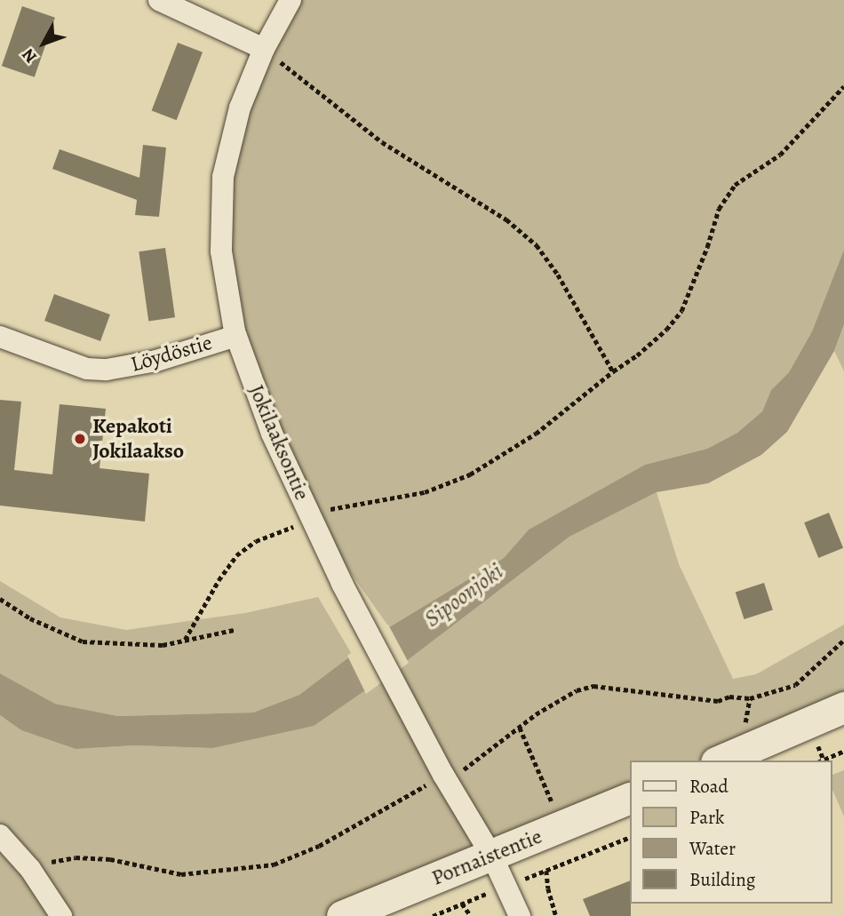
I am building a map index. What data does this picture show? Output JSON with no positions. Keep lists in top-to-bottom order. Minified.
{"streets":{"street":["Löydöstie","Jokilaaksontie","Pornaistentie"]},"crossings":[["Löydöstie","Jokilaaksontie"],["Jokilaaksontie","Pornaistentie"]],"water":["Sipoonjoki"],"places":["Kepakoti Jokilaakso"],"legend":["Road","Park","Water","Building"],"north":"bottom left"}
